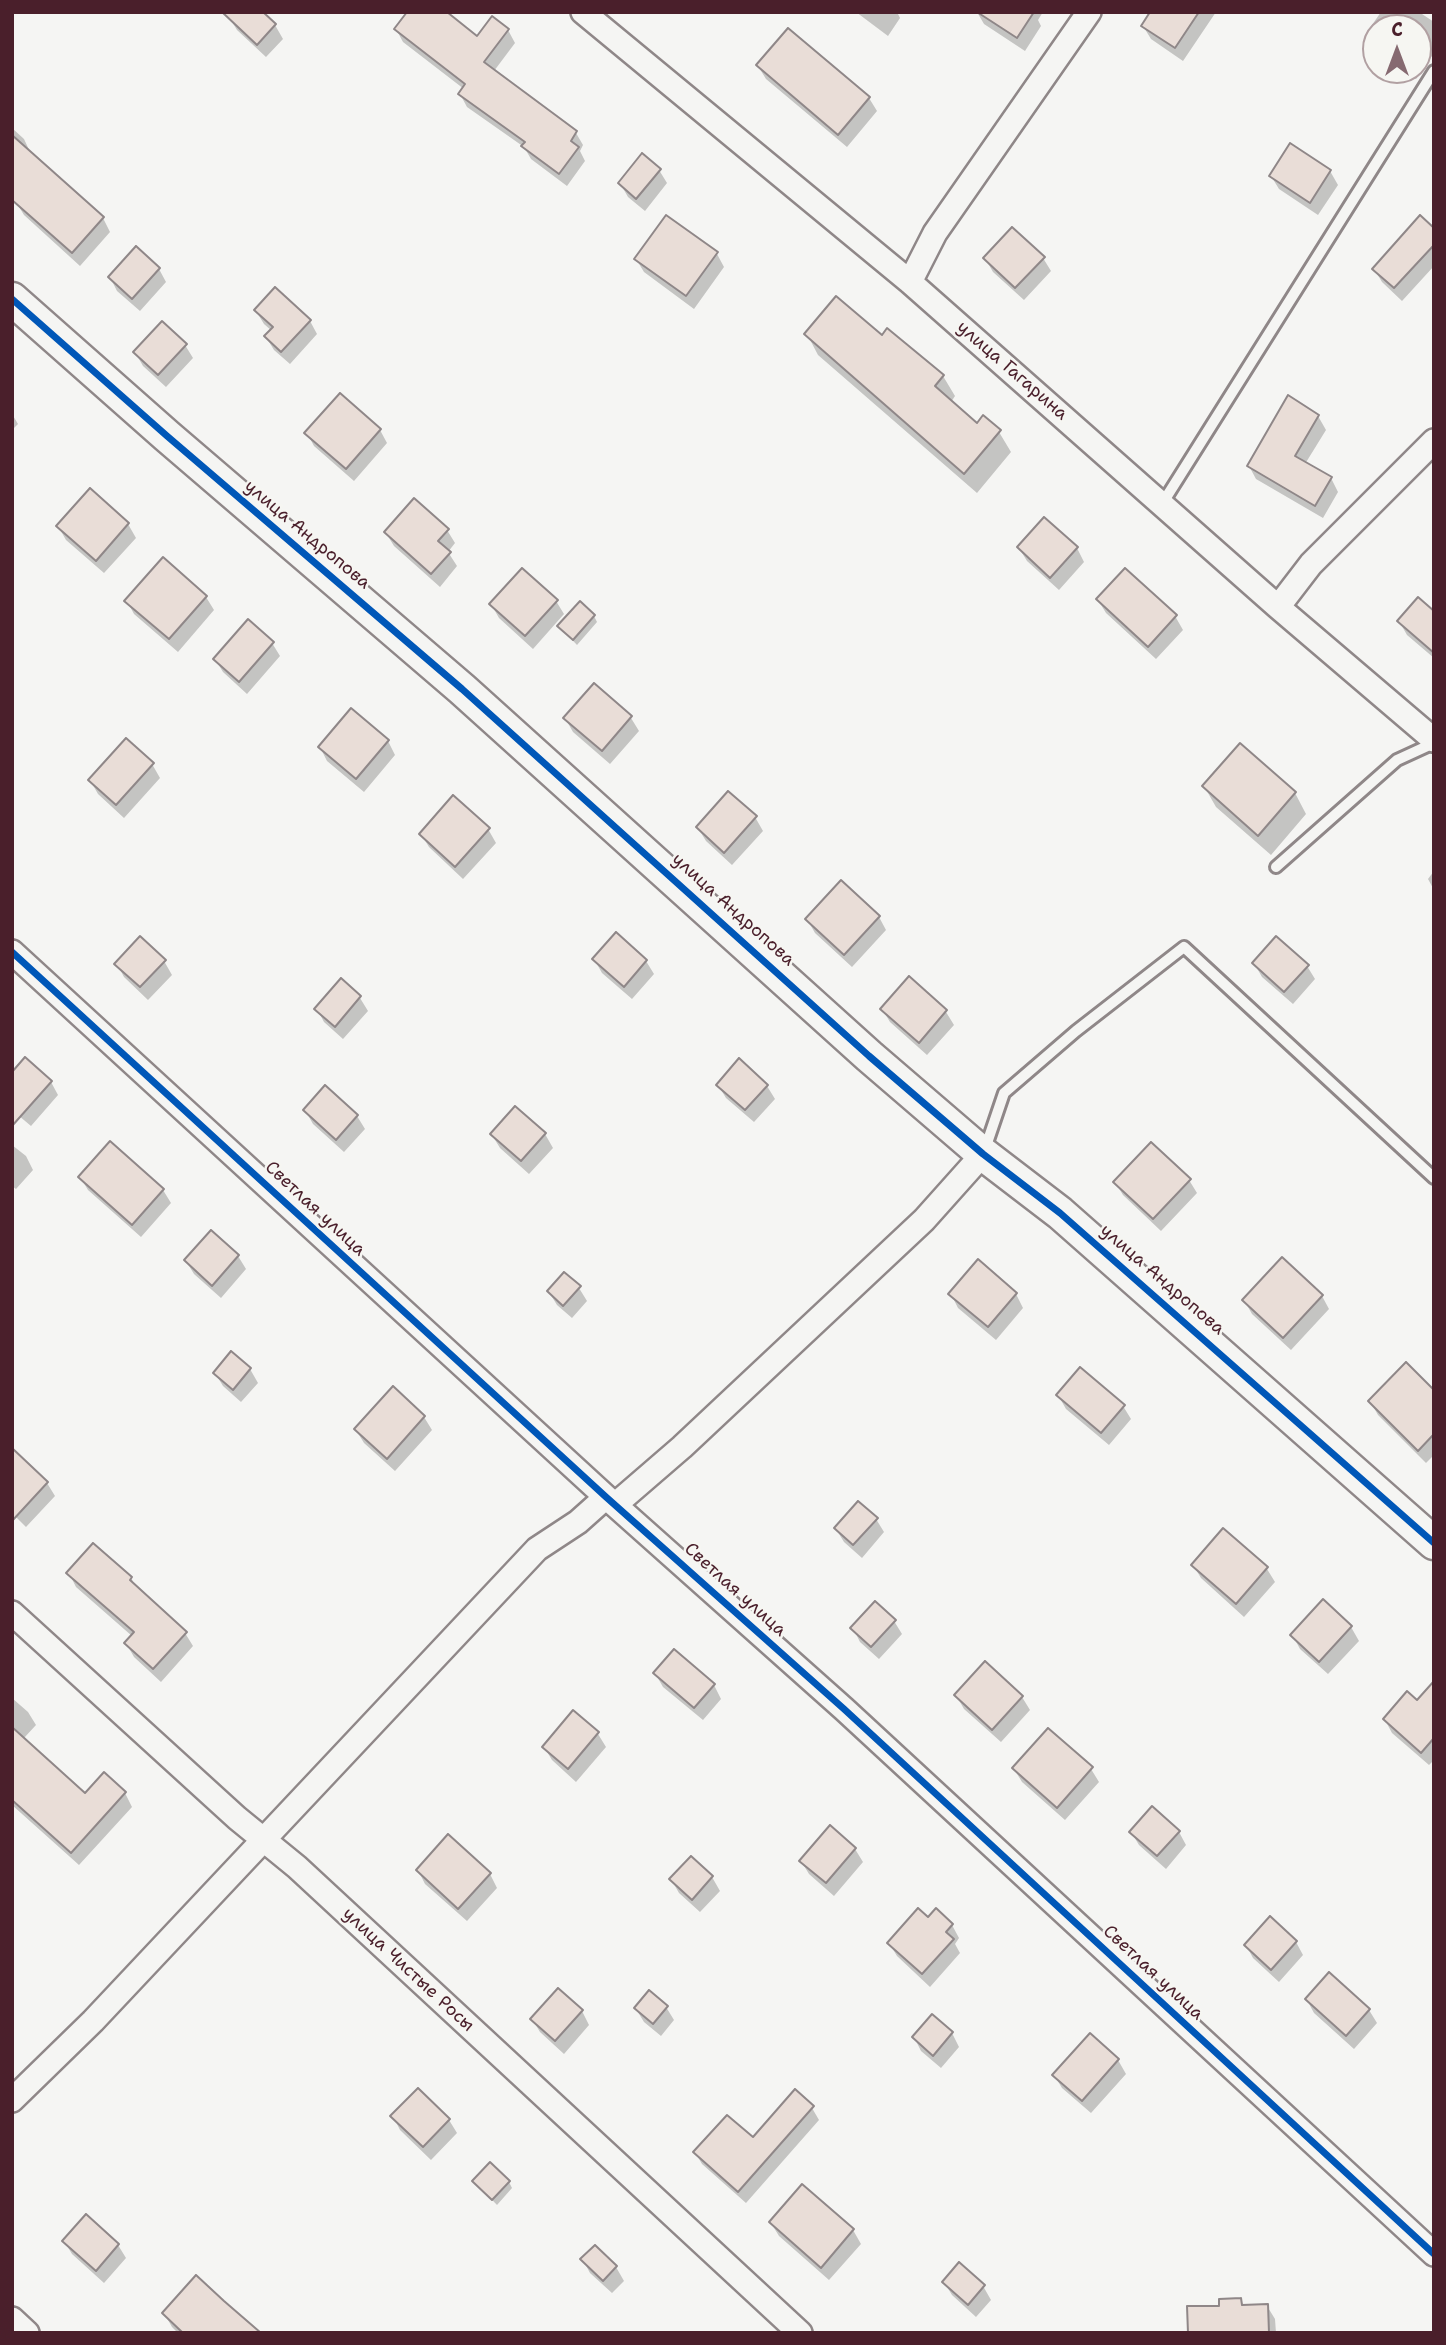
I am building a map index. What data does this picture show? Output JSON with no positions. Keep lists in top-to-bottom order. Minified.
{"streets":{"street":["улица Гагарина","улица Андропова","Светлая улица","улица Чистые Росы"]},"north":"top"}
